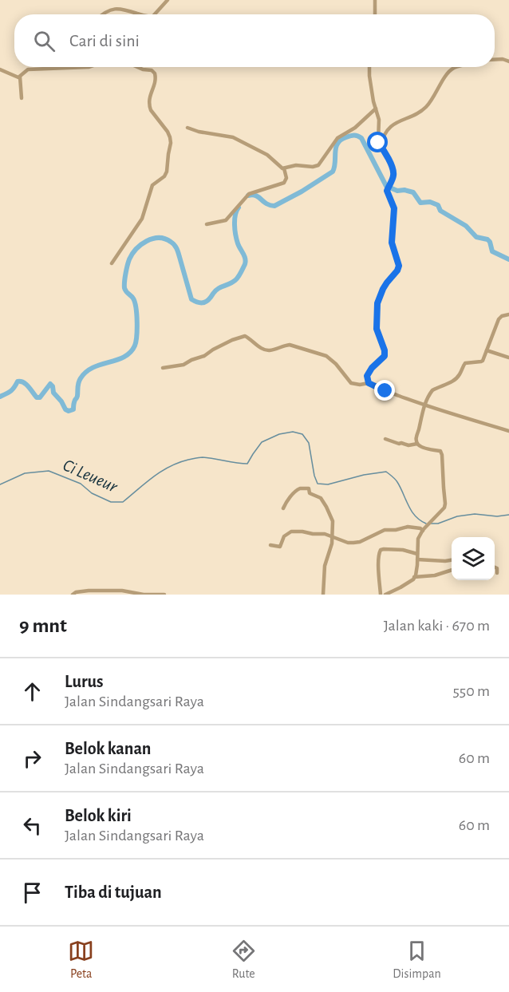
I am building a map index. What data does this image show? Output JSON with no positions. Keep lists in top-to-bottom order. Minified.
{"water":["Ci Leueur"],"page":{"search":"Cari di sini","heading":["9 mnt","Jalan kaki · 670 m"],"list":[["Lurus","Jalan Sindangsari Raya","550 m"],["Belok kanan","Jalan Sindangsari Raya","60 m"],["Belok kiri","Jalan Sindangsari Raya","60 m"],"Tiba di tujuan"],"nav":["Peta","Rute","Disimpan"]}}
